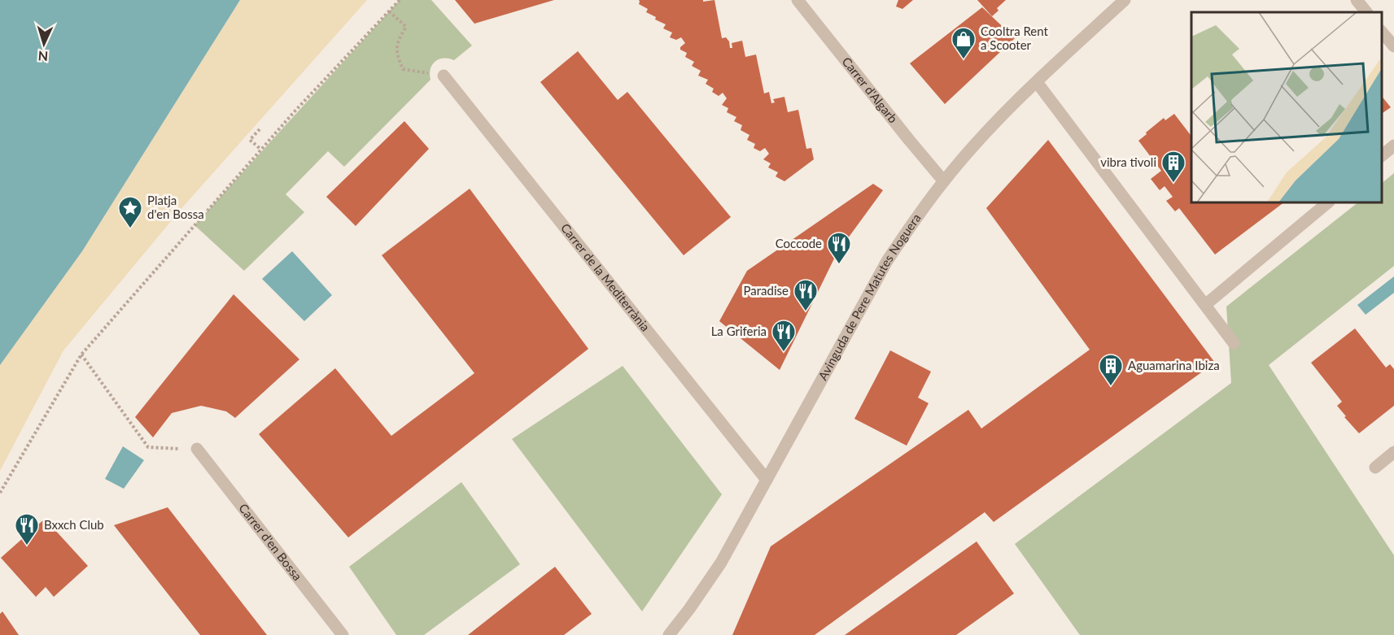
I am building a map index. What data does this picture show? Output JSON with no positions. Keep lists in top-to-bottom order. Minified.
{"streets":{"street":["Carrer d'Algarb","Carrer de la Mediterrània","Avinguda de Pere Matutes Noguera","Carrer d'en Bossa"]},"crossings":[["Carrer d'Algarb","Avinguda de Pere Matutes Noguera"],["Carrer de la Mediterrània","Avinguda de Pere Matutes Noguera"]],"places":{"shop":["Cooltra Rent a Scooter"],"building":["vibra tivoli","Aguamarina Ibiza"],"place":["Platja d'en Bossa"],"restaurant":["Coccode","Paradise","La Griferia","Bxxch Club"]},"north":"bottom"}
